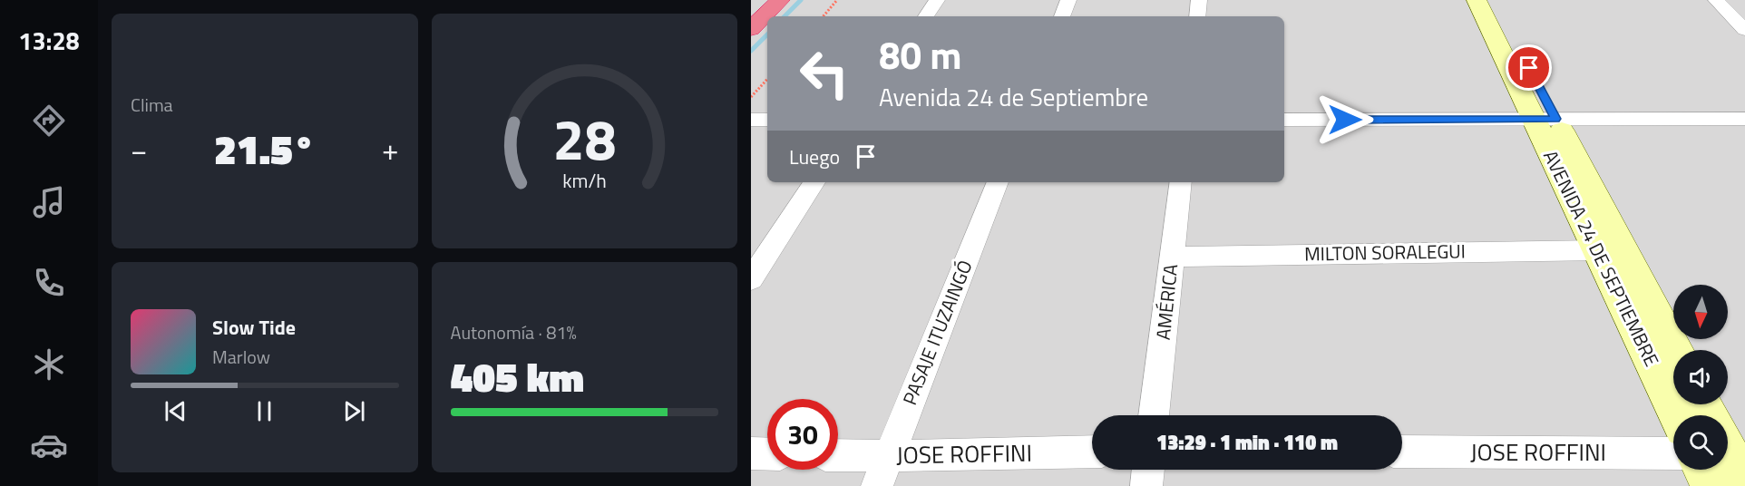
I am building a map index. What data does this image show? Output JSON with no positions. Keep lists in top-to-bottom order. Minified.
{"streets":{"street":["MILTON SORALEGUI","AVENIDA 24 DE SEPTIEMBRE","AMÉRICA","PASAJE ITUZAINGÓ","JOSE ROFFINI"]},"crossings":[["MILTON SORALEGUI","AVENIDA 24 DE SEPTIEMBRE"],["MILTON SORALEGUI","AMÉRICA"],["PASAJE ITUZAINGÓ","JOSE ROFFINI"]],"north":"bottom","page":{"tabs":"13:28","tile":["Clima",["Autonomía · 81%","405 km"]],"turn":["80 m","Avenida 24 de Septiembre"],"heat":["−","21.5°","+"],"then":"Luego","song":["Slow Tide","Marlow"],"limit":"30","trip":"13:29 · 1 min · 110 m","gauge":["28","km/h"]}}
